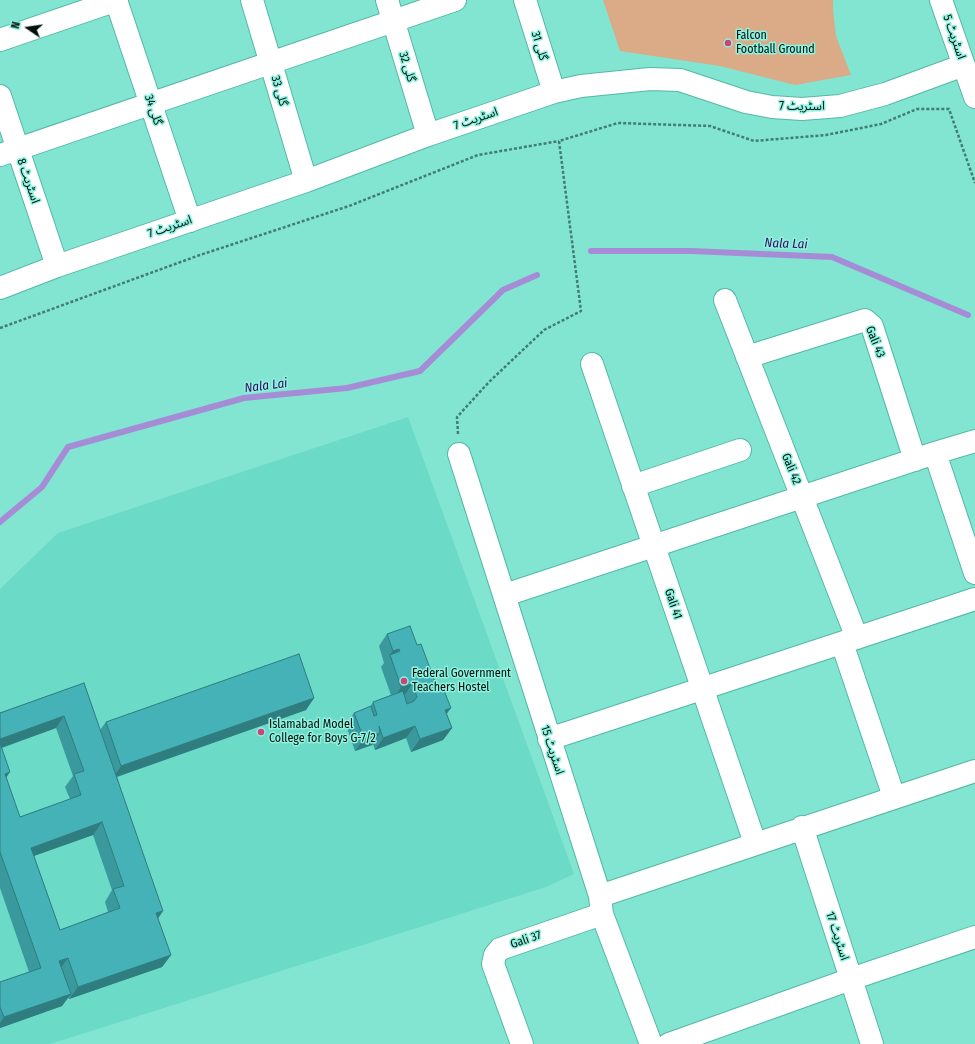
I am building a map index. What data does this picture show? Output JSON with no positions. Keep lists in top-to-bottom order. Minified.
{"streets":{"street":["اسٹریٹ 5","گلی 31","گلی 32","گلی 33","اسٹریٹ 7","گلی 34","اسٹریٹ 8","Gali 43","Gali 42","Gali 41","اسٹریٹ 15","اسٹریٹ 17","Gali 37"]},"crossings":[["اسٹریٹ 5","اسٹریٹ 7"],["گلی 31","اسٹریٹ 7"],["گلی 32","اسٹریٹ 7"],["گلی 33","اسٹریٹ 7"],["اسٹریٹ 7","گلی 34"],["اسٹریٹ 7","اسٹریٹ 8"],["Gali 43","Gali 42"],["Gali 42","Gali 37"],["Gali 41","Gali 37"],["اسٹریٹ 15","Gali 37"],["اسٹریٹ 17","Gali 37"]],"water":["Nala Lai"],"places":["Falcon Football Ground","Federal Government Teachers Hostel","Islamabad Model College for Boys G-7/2"],"north":"left"}
